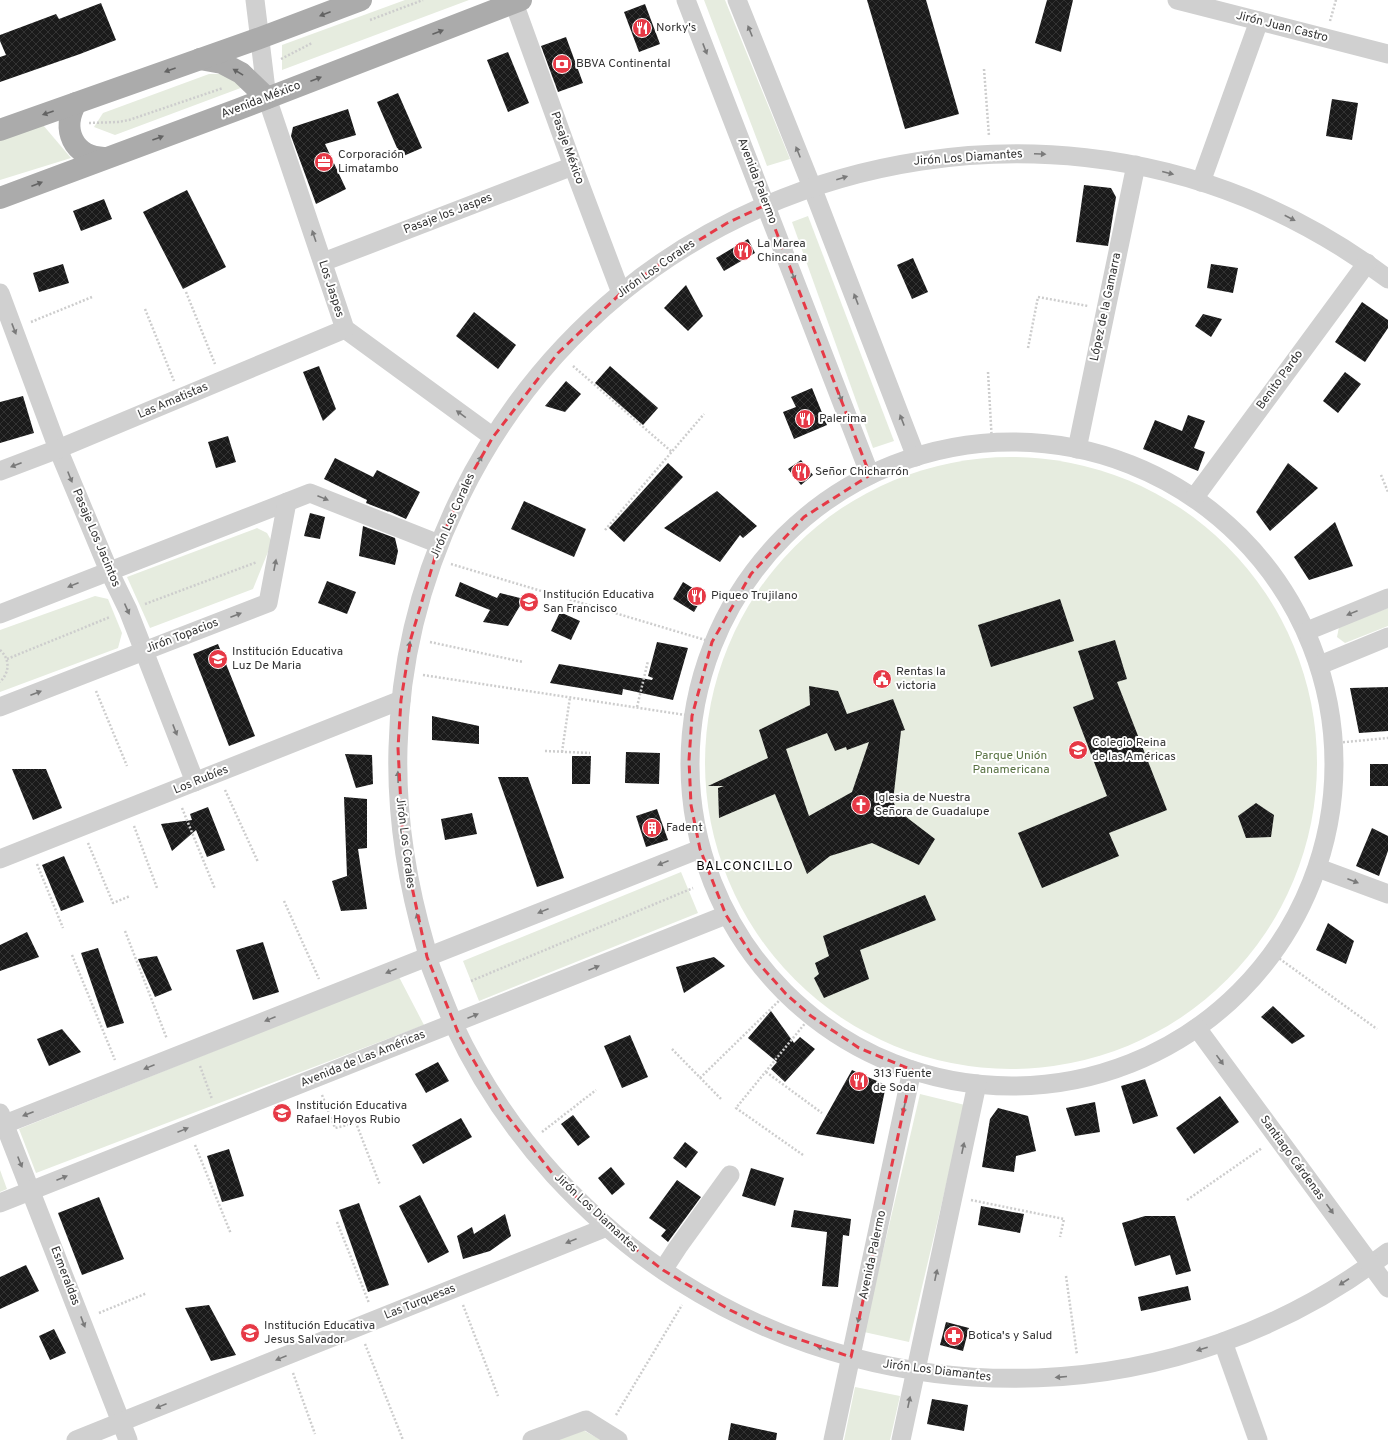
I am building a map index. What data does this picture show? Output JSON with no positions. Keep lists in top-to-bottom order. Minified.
{"streets":{"main road":["Avenida México"],"street":["Jirón Juan Castro","Pasaje México","Jirón Los Diamantes","Avenida Palermo","Pasaje los Jaspes","Jirón Los Corales","Los Jaspes","López de la Gamarra","Benito Pardo","Las Amatistas","Pasaje Los Jacintos","Jirón Topacios","Los Rubíes","Avenida de Las Américas","Santiago Cárdenas","Esmeraldas","Las Turquesas"]},"crossings":[["Avenida México","Pasaje México"],["Avenida México","Los Jaspes"],["Pasaje México","Pasaje los Jaspes"],["Pasaje México","Jirón Los Corales"],["Jirón Los Diamantes","Avenida Palermo"],["Jirón Los Diamantes","Jirón Los Corales"],["Jirón Los Diamantes","López de la Gamarra"],["Jirón Los Diamantes","Benito Pardo"],["Jirón Los Diamantes","Avenida de Las Américas"],["Jirón Los Diamantes","Santiago Cárdenas"],["Jirón Los Diamantes","Las Turquesas"],["Avenida Palermo","Jirón Los Corales"],["Pasaje los Jaspes","Los Jaspes"],["Jirón Los Corales","Los Jaspes"],["Jirón Los Corales","Los Rubíes"],["Los Jaspes","Las Amatistas"],["Las Amatistas","Pasaje Los Jacintos"],["Pasaje Los Jacintos","Jirón Topacios"],["Pasaje Los Jacintos","Los Rubíes"],["Avenida de Las Américas","Esmeraldas"],["Esmeraldas","Las Turquesas"]],"one_way":["Jirón Los Corales","Los Jaspes","Pasaje Los Jacintos","Santiago Cárdenas","Esmeraldas","Las Turquesas"],"districts":["BALCONCILLO"],"parks":["Parque Unión Panamericana"],"places":{"restaurant":["Norky's","La Marea Chincana","Palerima","Señor Chicharrón","Piqueo Trujilano","313 Fuente de Soda"],"bank":["BBVA Continental"],"office":["Corporación Limatambo"],"school or university":["Institución Educativa San Francisco","Institución Educativa Luz De Maria","Colegio Reina de las Américas","Institución Educativa Rafael Hoyos Rubio","Institución Educativa Jesus Salvador"],"public building":["Rentas la victoria"],"church":["Iglesia de Nuestra Señora de Guadalupe"],"building":["Fadent"],"pharmacy":["Botica's y Salud"]}}
